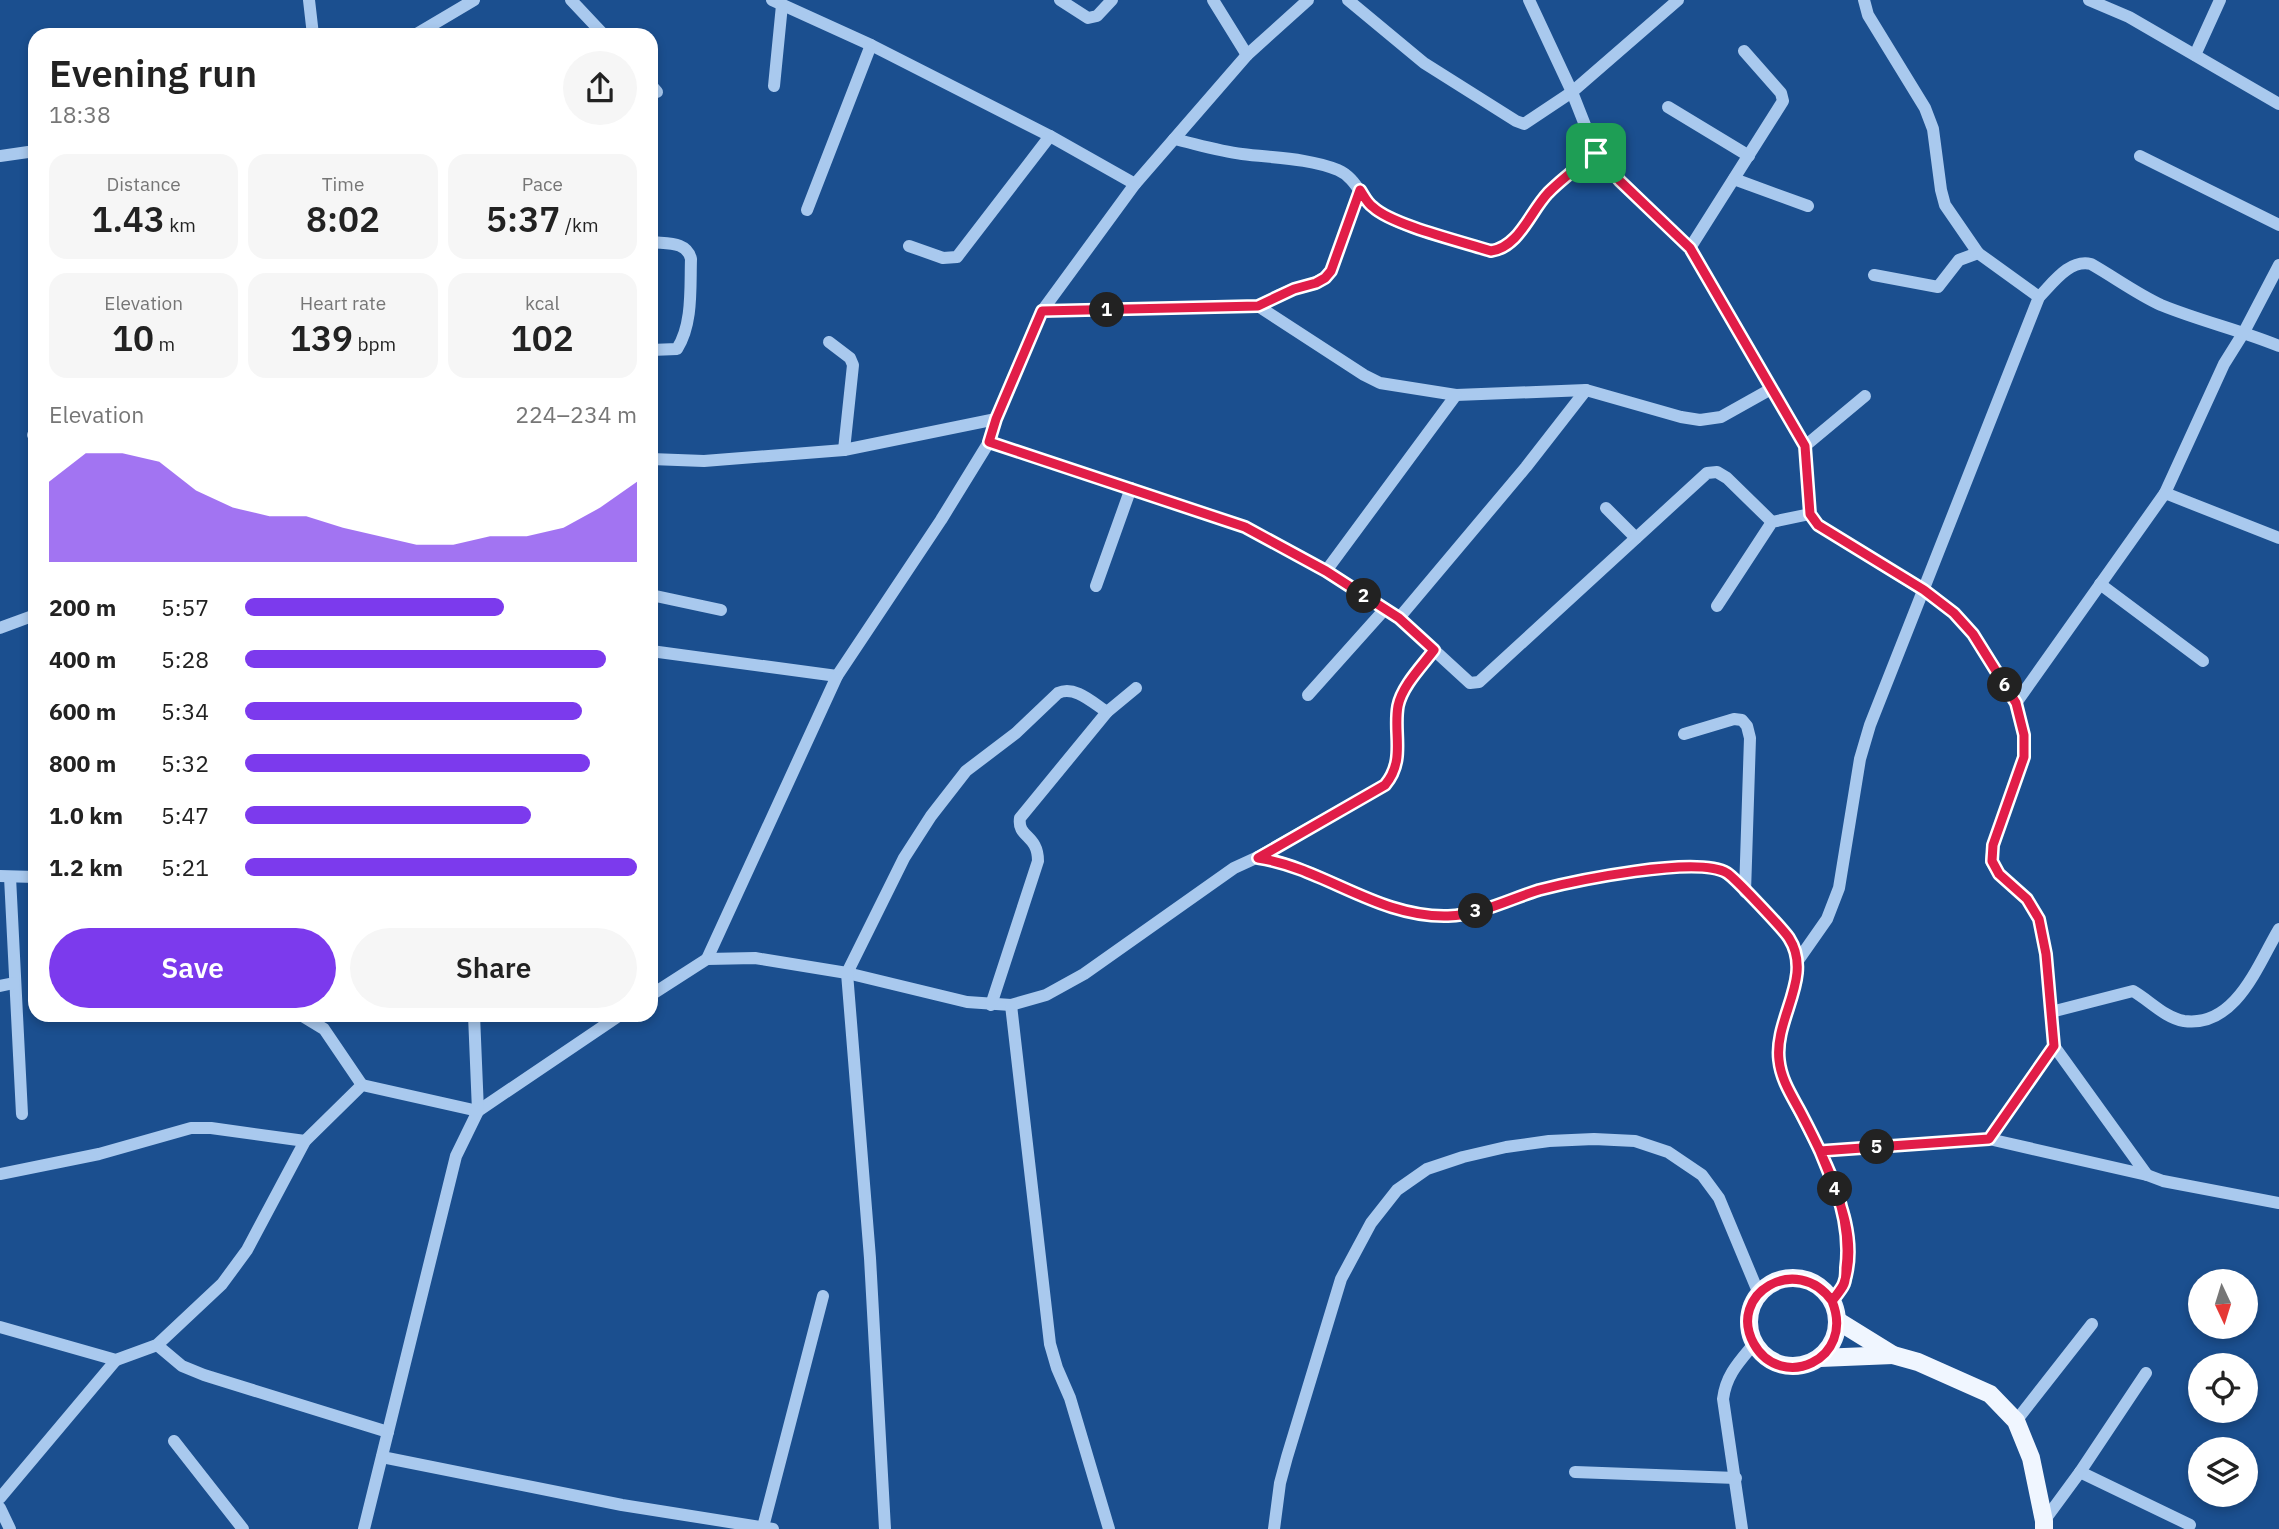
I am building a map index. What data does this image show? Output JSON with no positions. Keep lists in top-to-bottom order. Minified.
{"north":"bottom","page":{"heading":["Evening run","18:38"],"stats":[["Distance","1.43 km"],["Time","8:02"],["Pace","5:37 /km"],["Elevation","10 m"],["Heart rate","139 bpm"],["kcal","102"]],"pins":["1","2","6","3","5","4"],"chart":["Elevation","224–234 m"],"list":[{"name":"200 m","note":"5:57"},{"name":"400 m","note":"5:28"},{"name":"600 m","note":"5:34"},{"name":"800 m","note":"5:32"},{"name":"1.0 km","note":"5:47"},{"name":"1.2 km","note":"5:21"}],"buttons":["Save","Share"]}}
